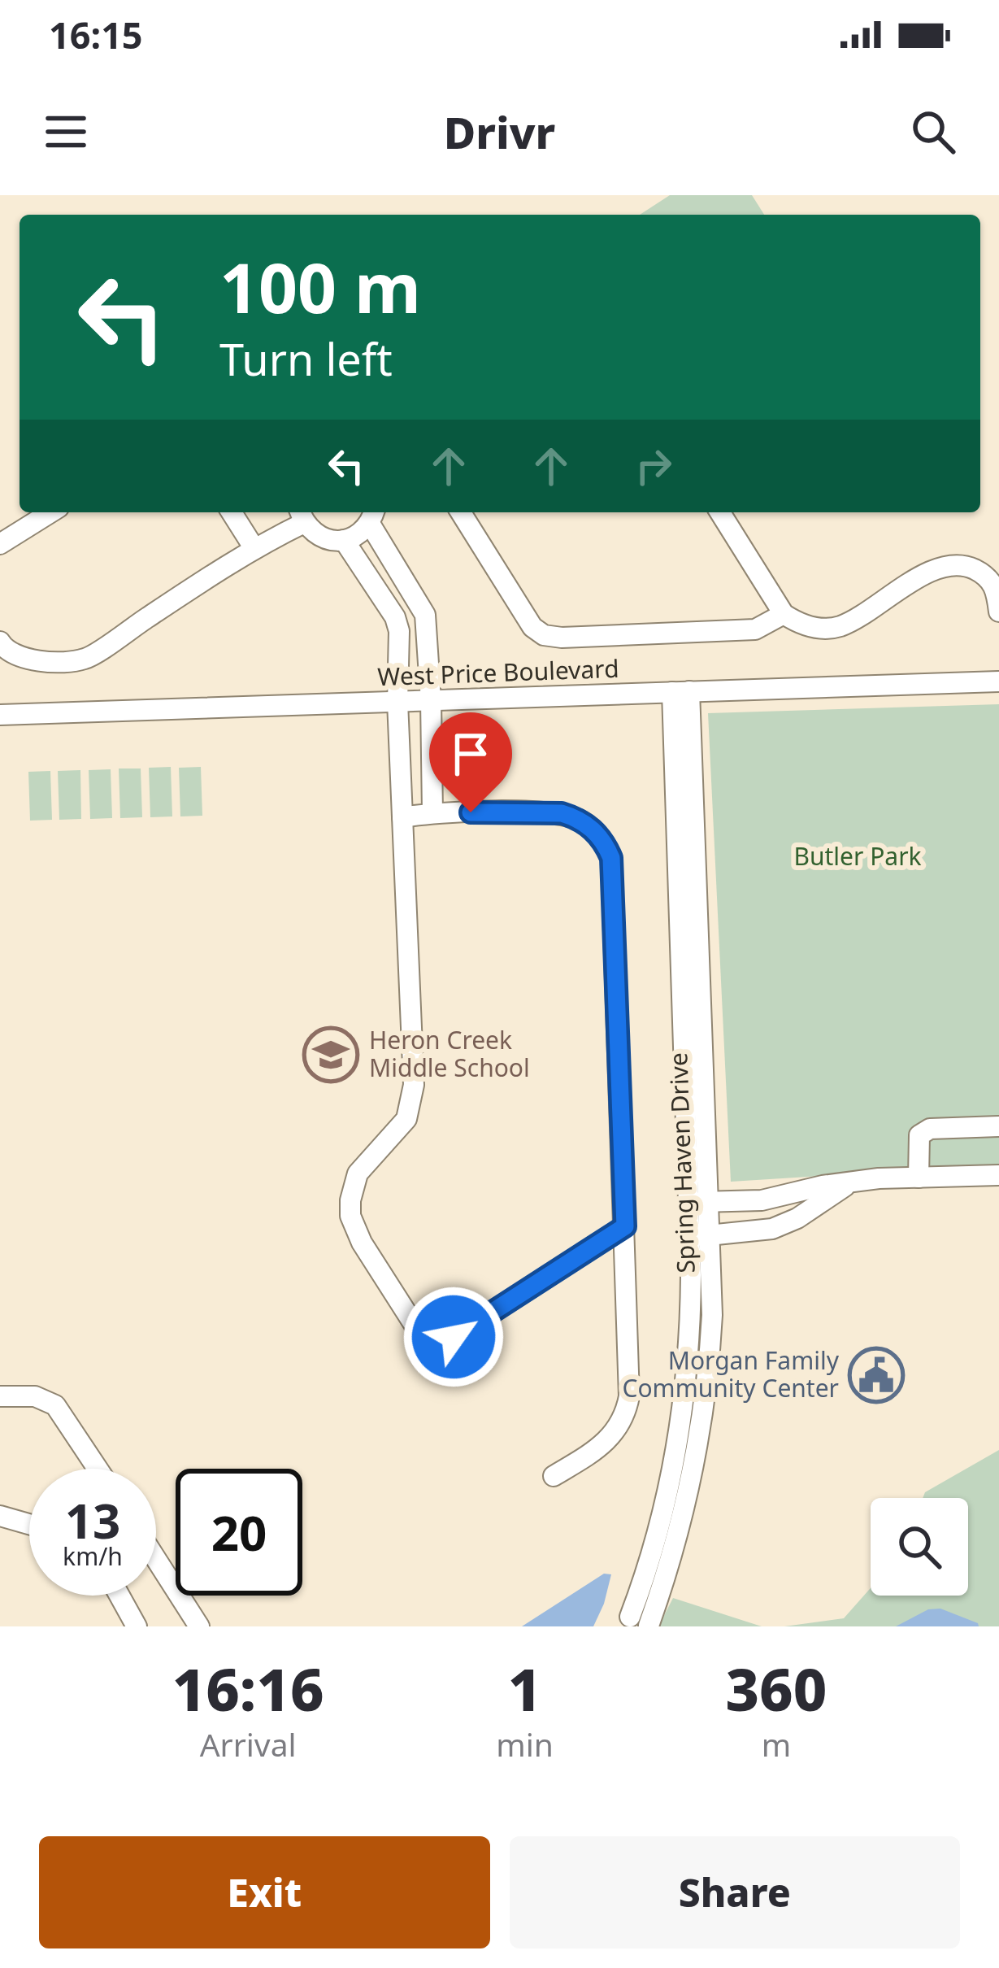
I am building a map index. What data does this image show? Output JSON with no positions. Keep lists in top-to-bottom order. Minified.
{"streets":{"street":["West Price Boulevard","Spring Haven Drive"]},"crossings":[["West Price Boulevard","Spring Haven Drive"]],"parks":["Butler Park"],"places":{"school or university":["Heron Creek Middle School"],"public building":["Morgan Family Community Center"]},"page":{"status":"16:15","header":"Drivr","turn":["100 m","Turn left"],"speed":"13 km/h","limit":"20","eta":["16:16","Arrival","1","min","360","m"],"buttons":["Exit","Share"]}}
